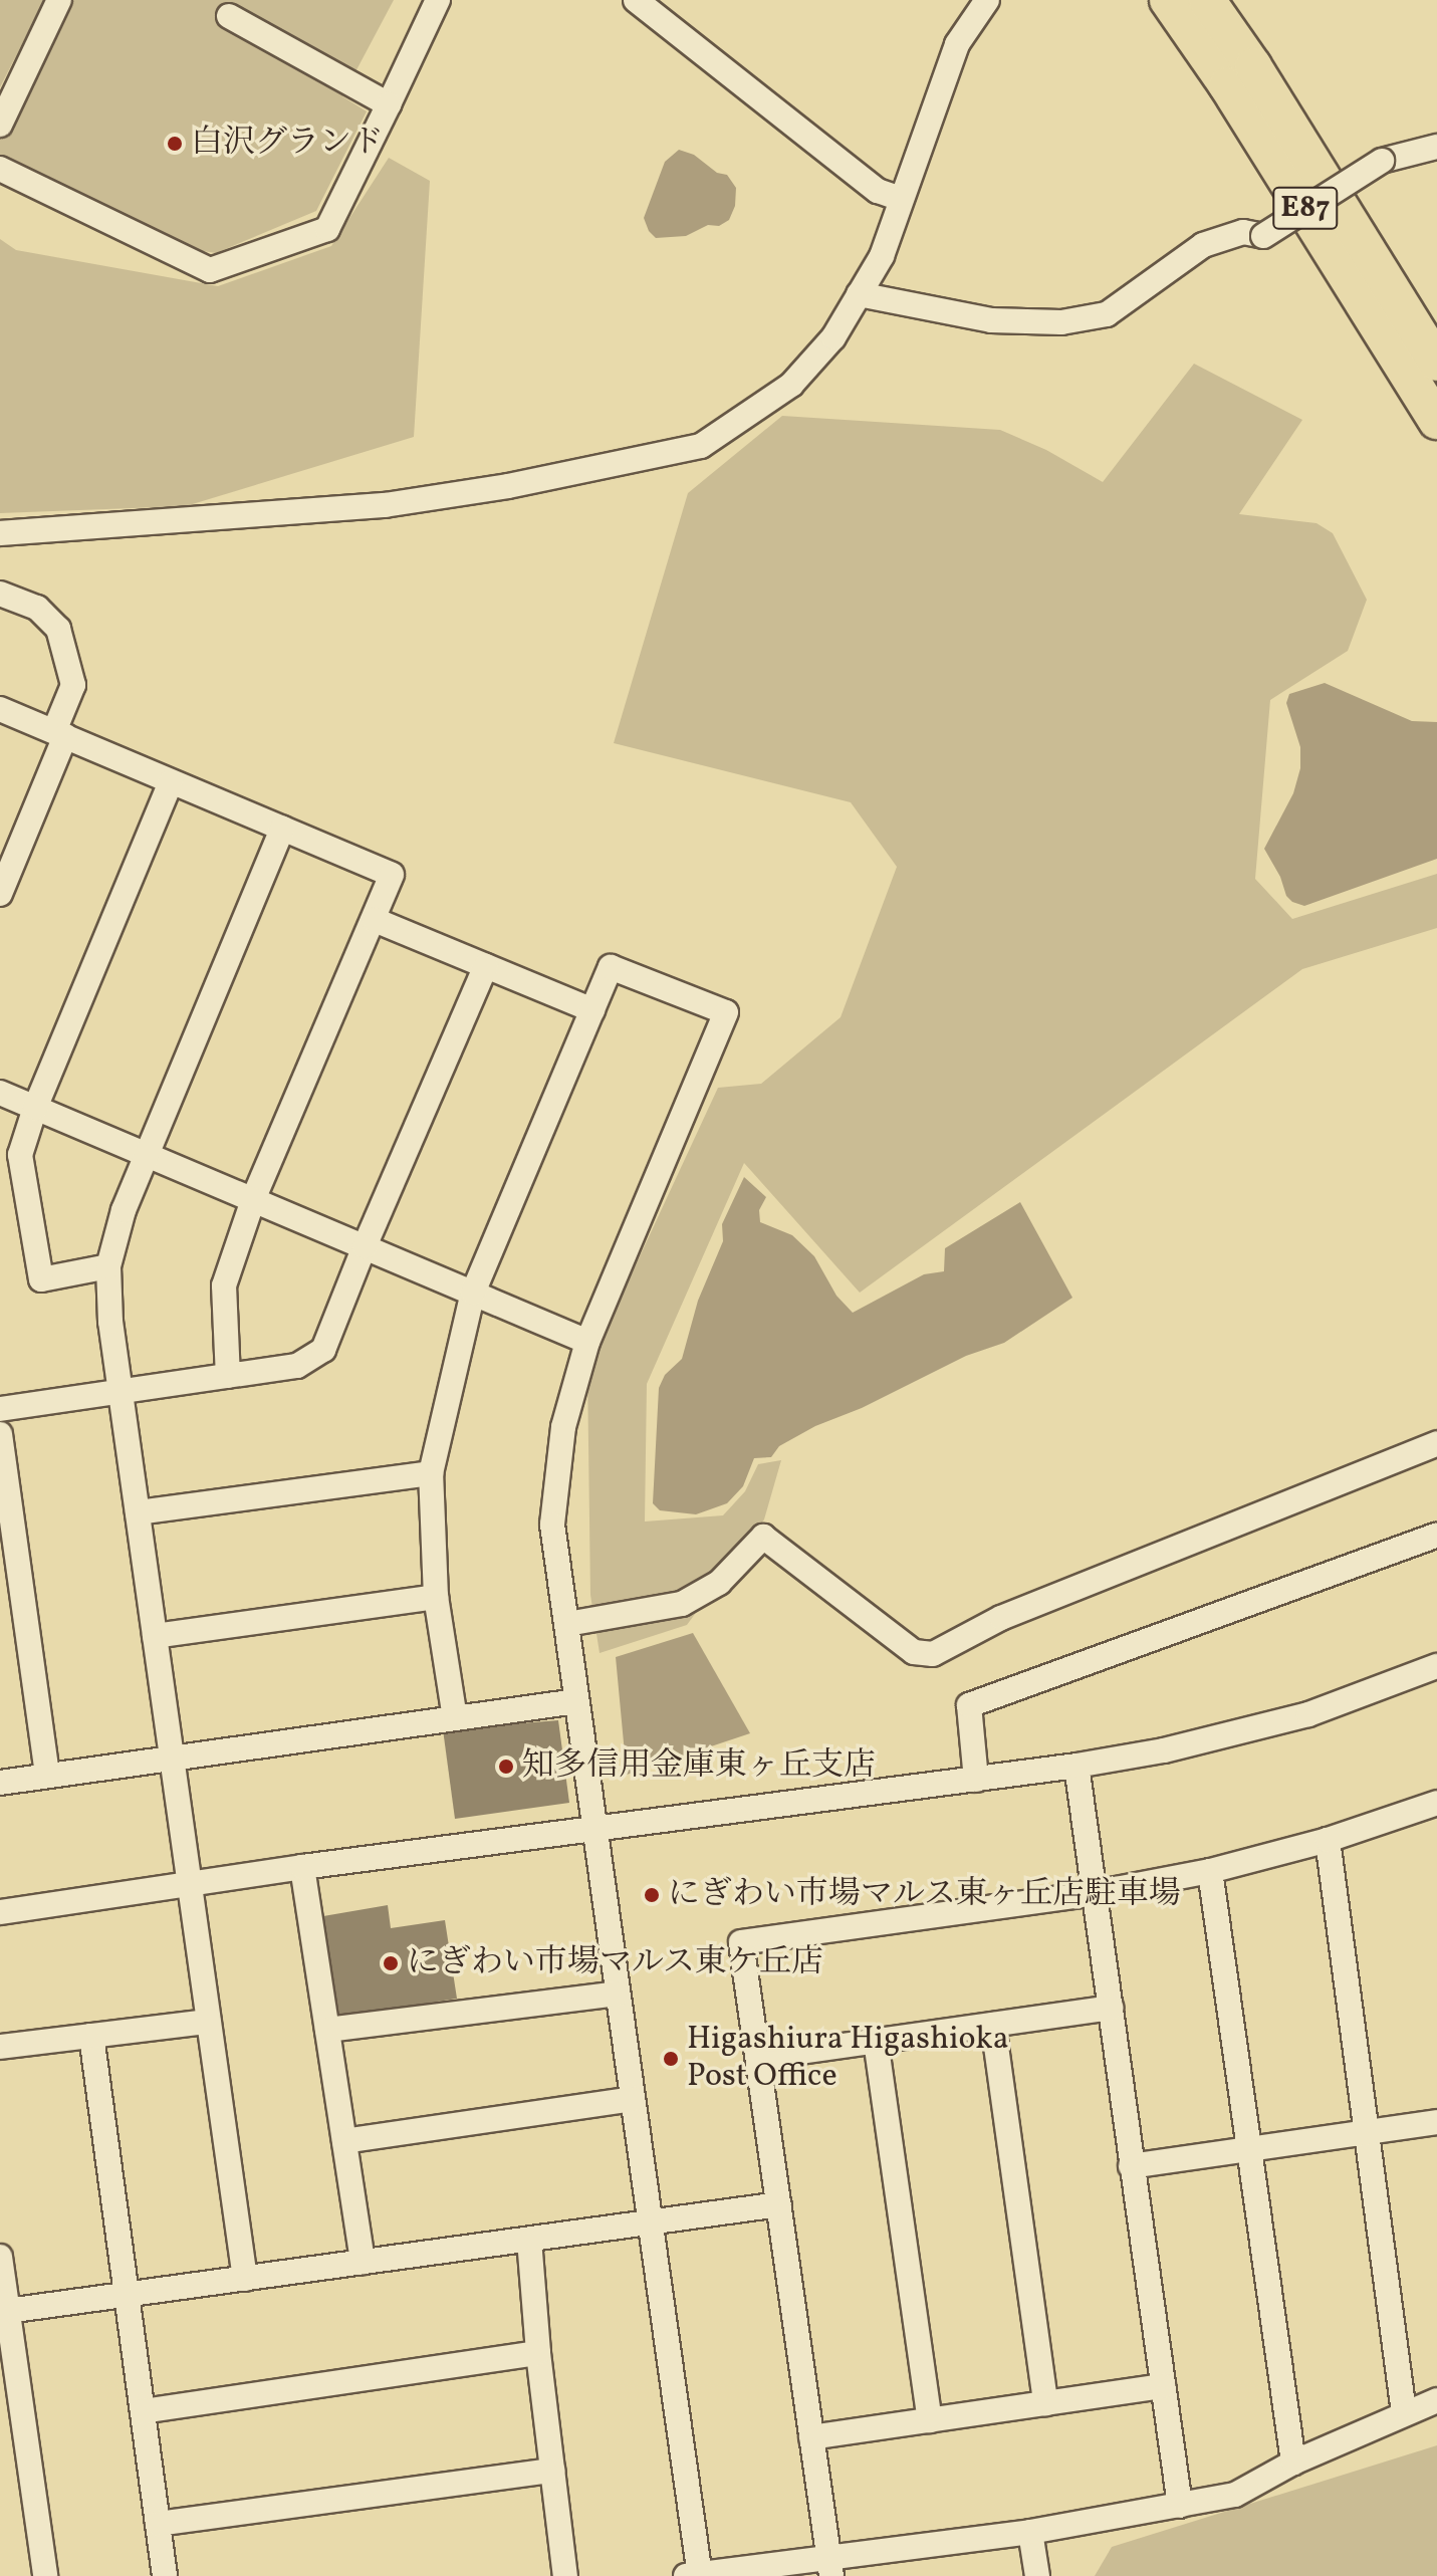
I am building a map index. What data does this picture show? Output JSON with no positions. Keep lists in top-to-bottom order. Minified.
{"streets":{"highway":["E87"]},"places":["白沢グランド","知多信用金庫東ヶ丘支店","にぎわい市場マルス東ヶ丘店駐車場","にぎわい市場マルス東ケ丘店","Higashiura Higashioka Post Office"]}
